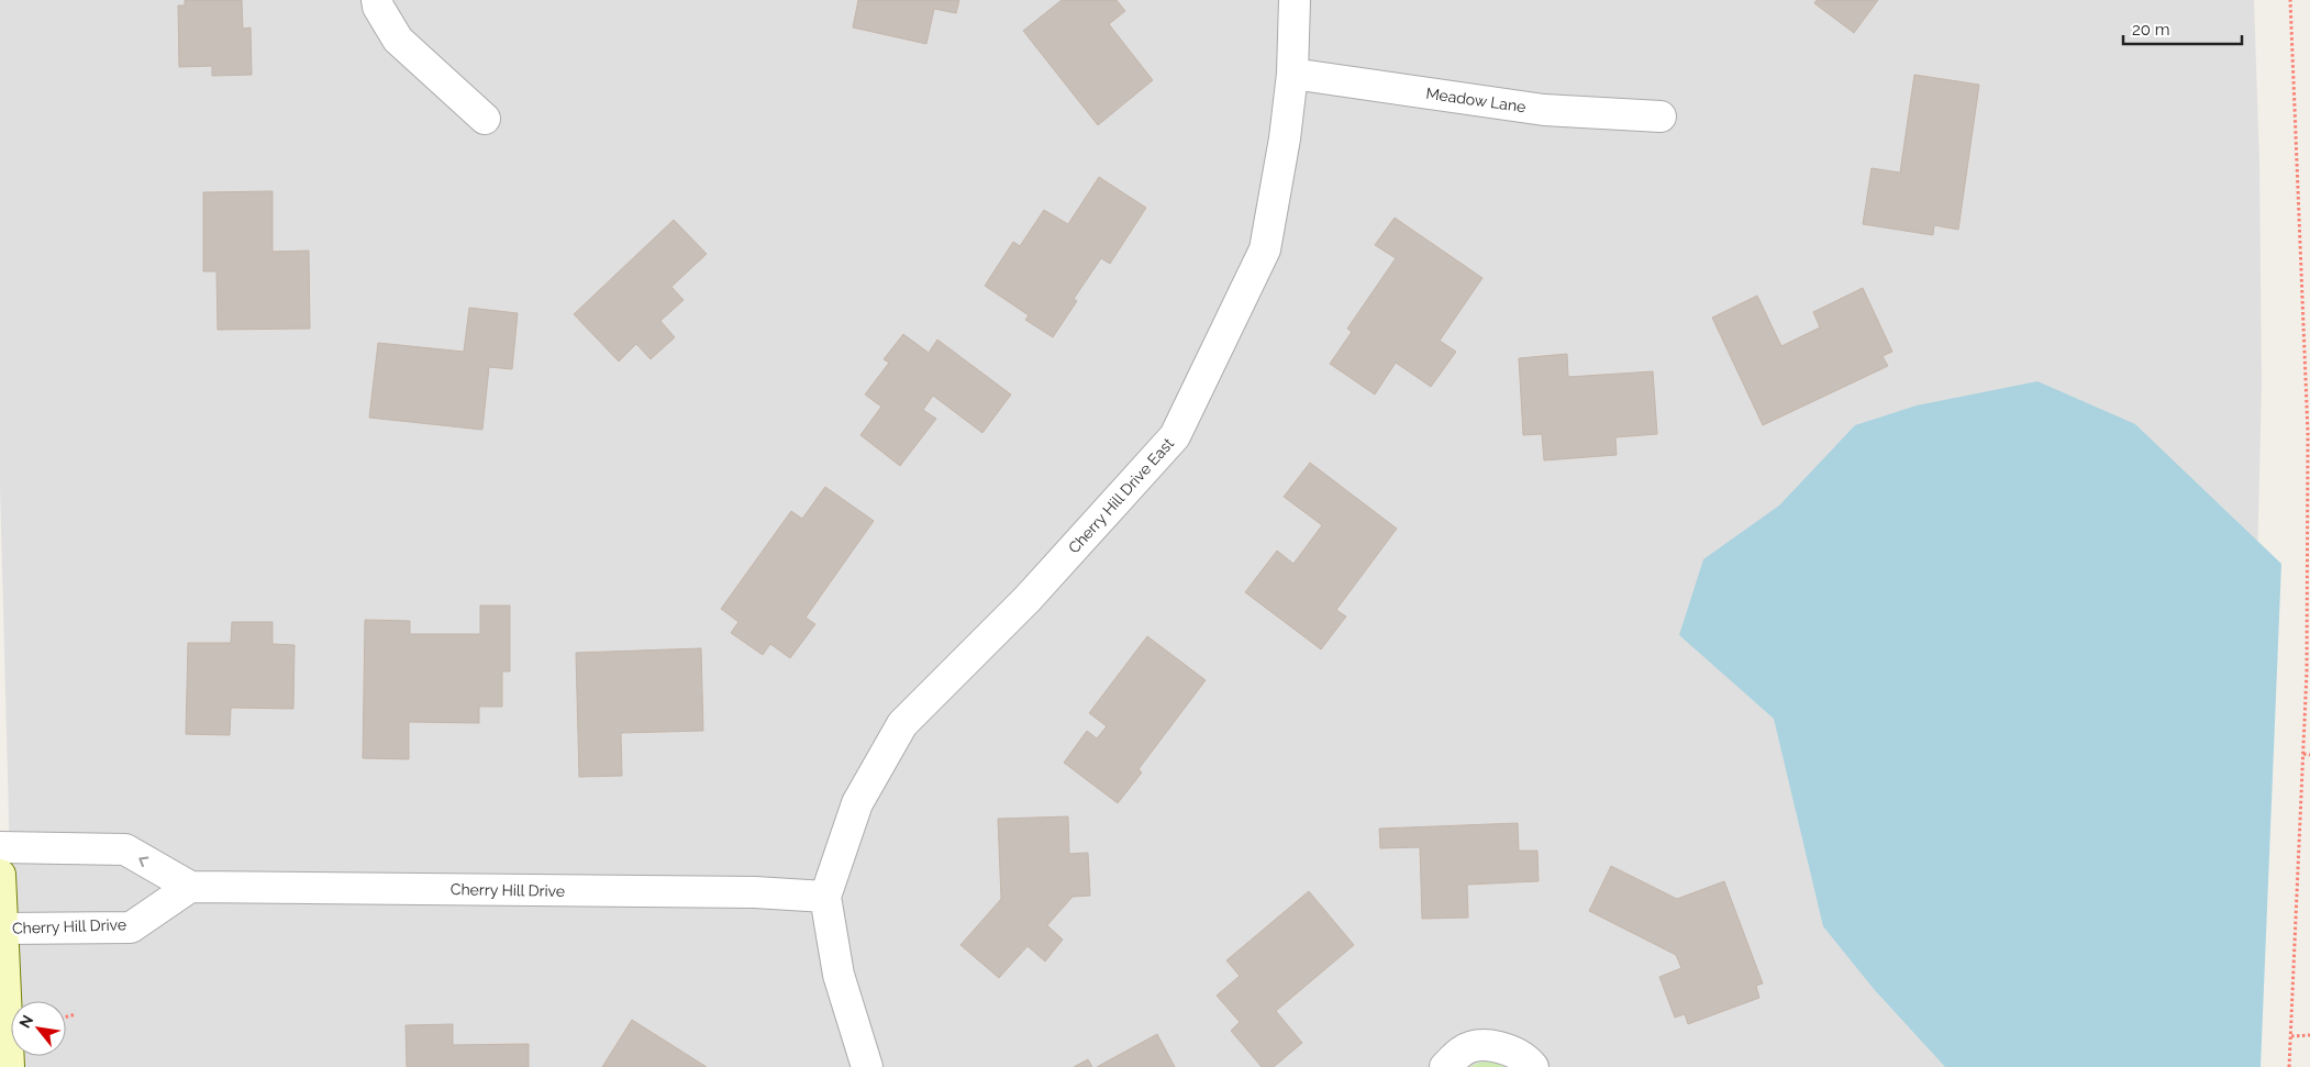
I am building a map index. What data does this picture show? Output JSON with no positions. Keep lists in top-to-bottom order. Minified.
{"streets":{"street":["Meadow Lane","Cherry Hill Drive East","Cherry Hill Drive"]},"crossings":[["Meadow Lane","Cherry Hill Drive East"],["Cherry Hill Drive East","Cherry Hill Drive"]],"scale_bar":"20 m","north":"top left"}
